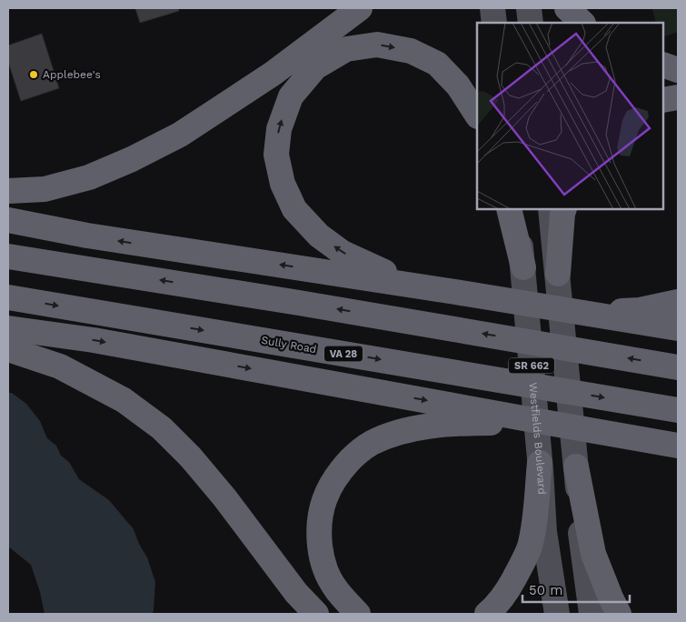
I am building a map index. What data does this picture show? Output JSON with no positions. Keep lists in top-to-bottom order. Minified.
{"streets":{"highway":["Sully Road","VA 28"],"main road":["SR 662","Westfields Boulevard"]},"places":["Applebee's"],"scale_bar":"50 m"}
